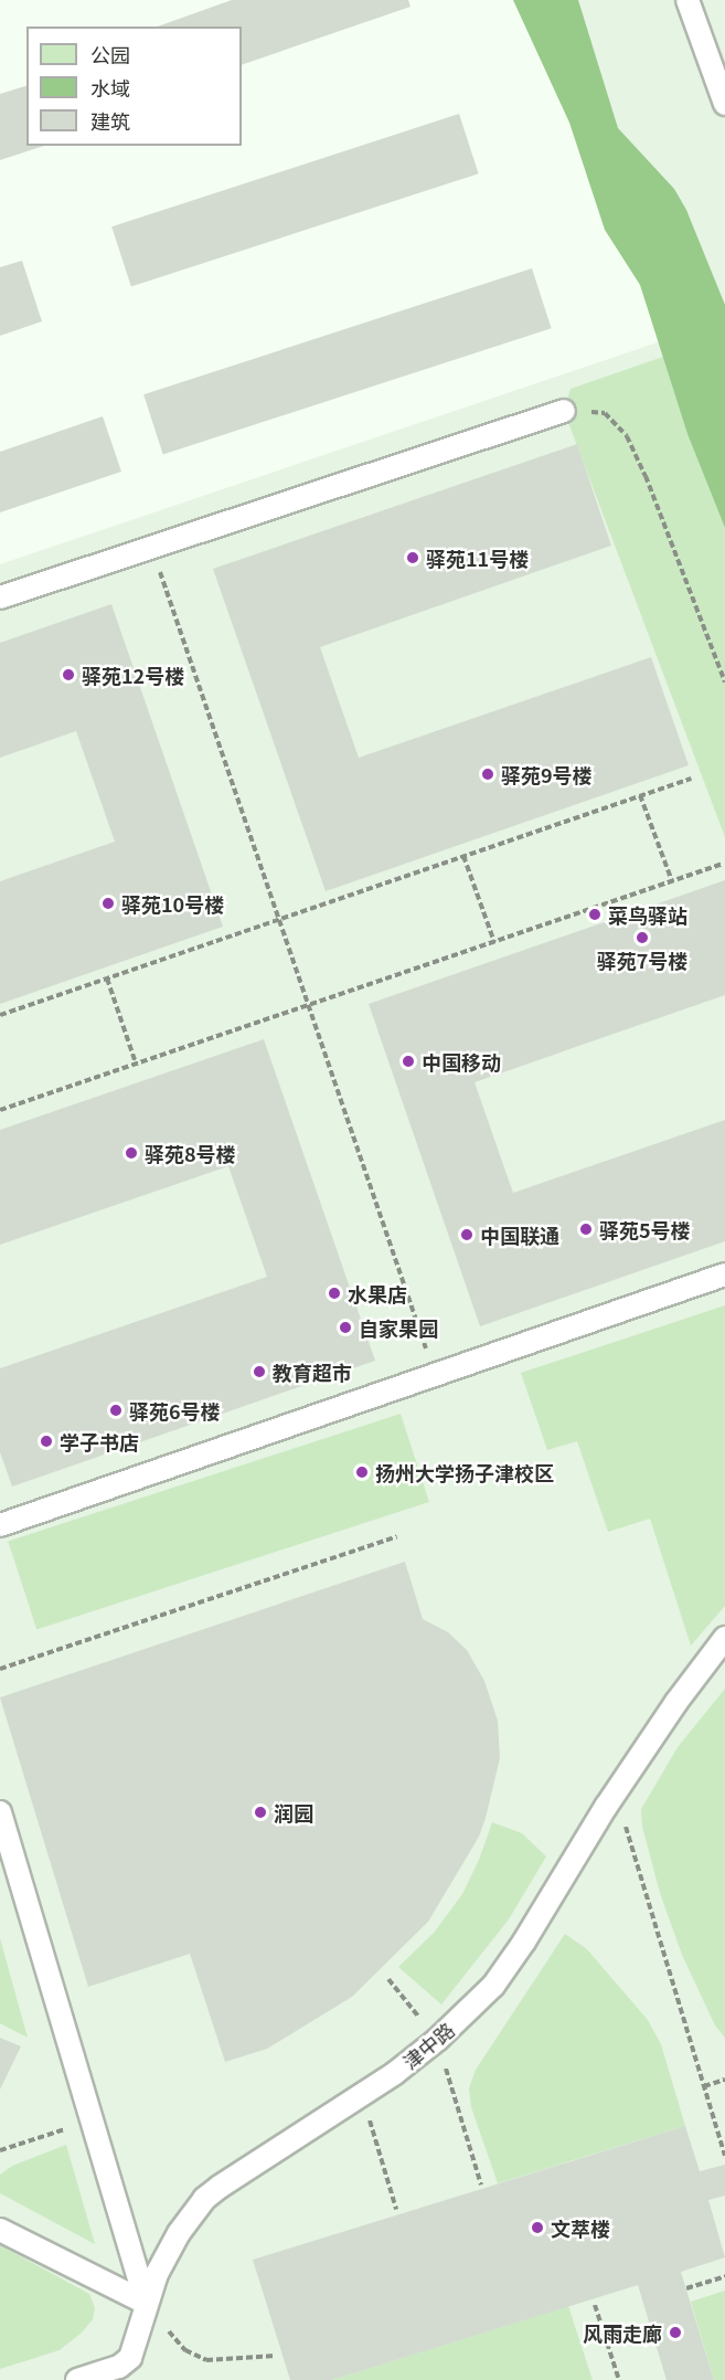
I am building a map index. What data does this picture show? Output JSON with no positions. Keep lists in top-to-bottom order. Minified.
{"streets":{"lane":["津中路"]},"places":["驿苑11号楼","驿苑12号楼","驿苑9号楼","驿苑10号楼","菜鸟驿站","驿苑7号楼","中国移动","驿苑8号楼","驿苑5号楼","中国联通","水果店","自家果园","教育超市","驿苑6号楼","学子书店","扬州大学扬子津校区","润园","文萃楼","风雨走廊"],"legend":["公园","水域","建筑"]}
